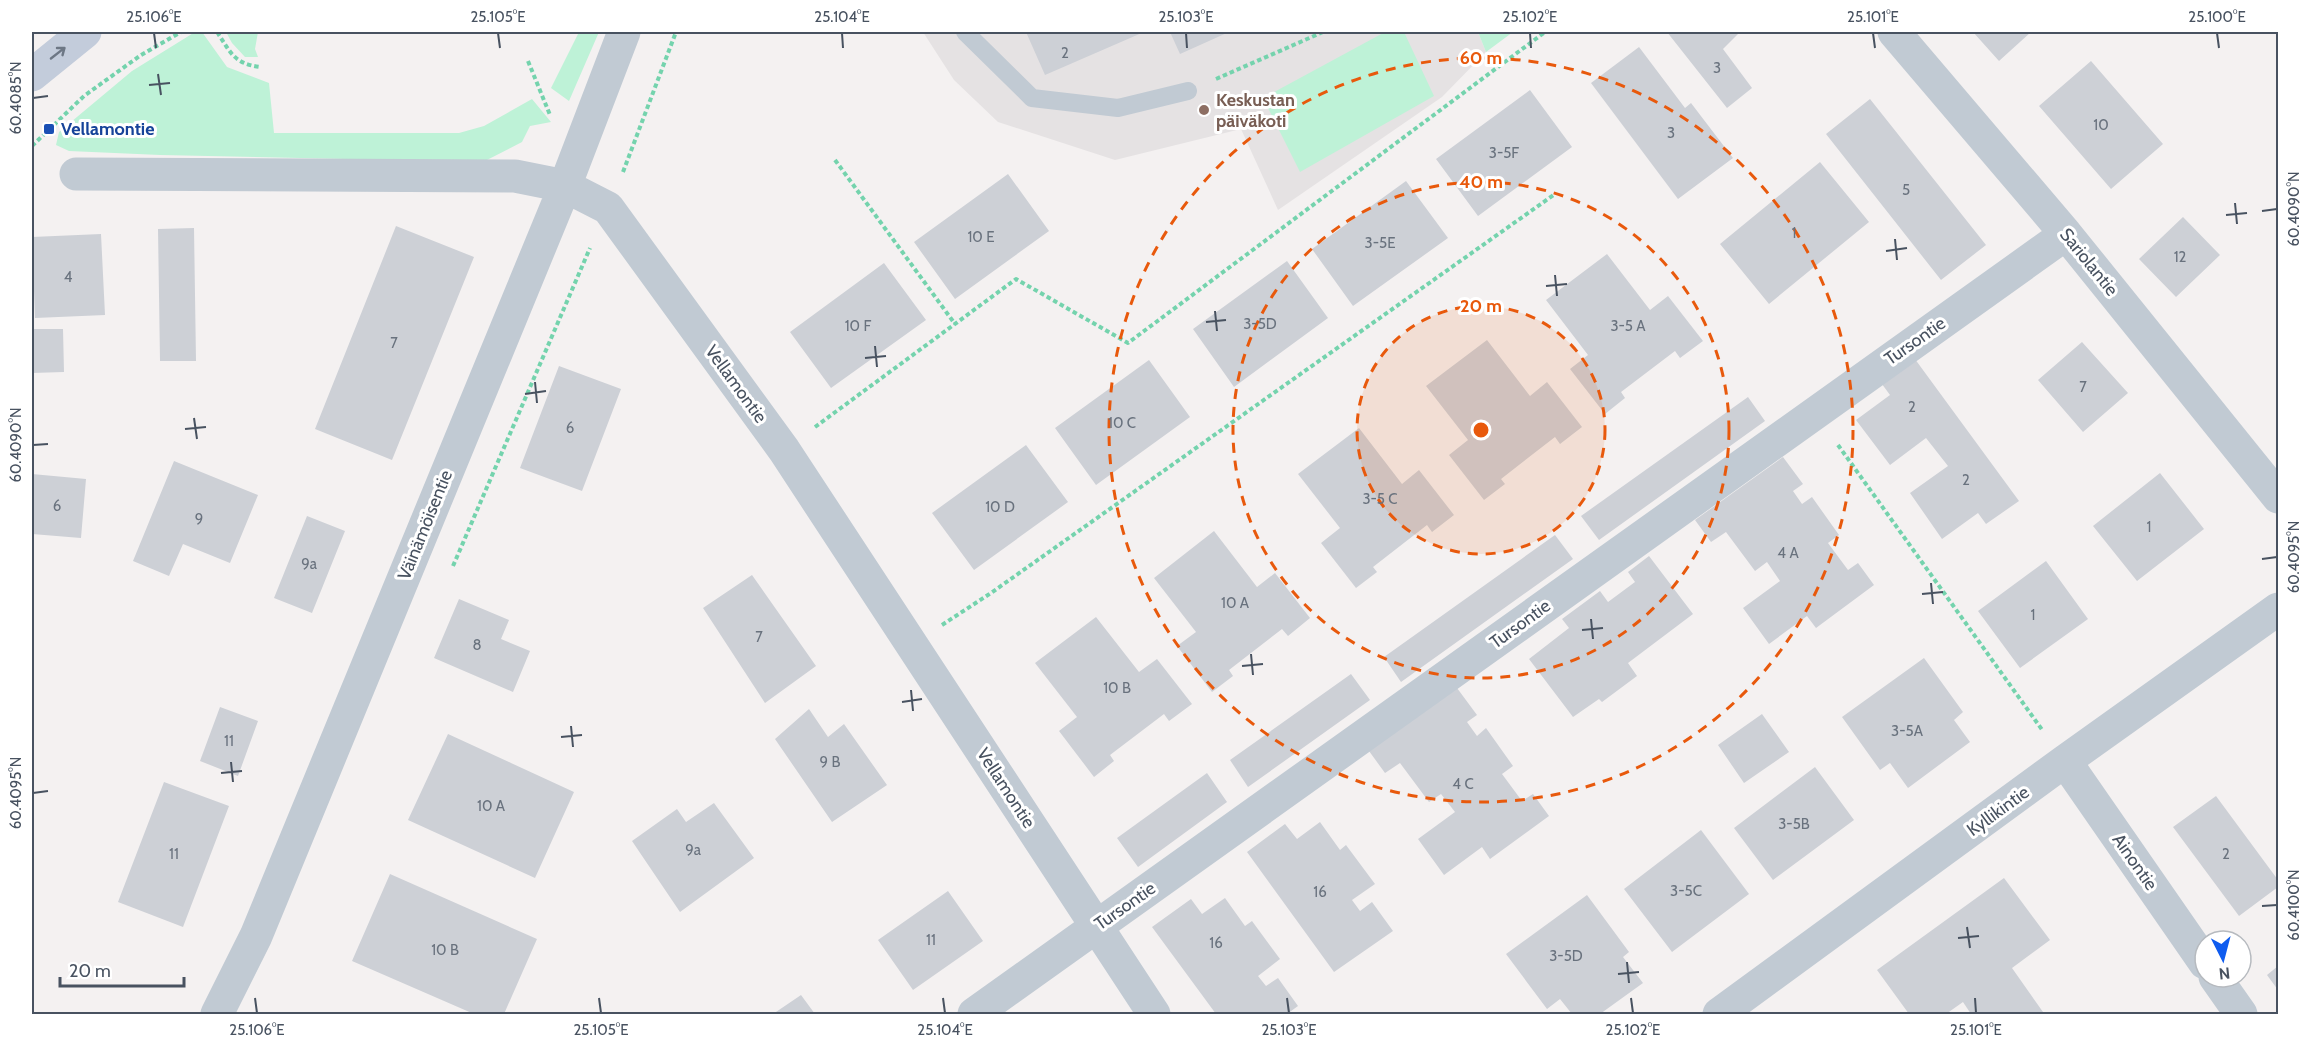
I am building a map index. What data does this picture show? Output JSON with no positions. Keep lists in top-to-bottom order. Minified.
{"streets":{"street":["Sariolantie","Tursontie","Vellamontie","Väinämöisentie","Kyllikintie","Ainontie"]},"crossings":[["Sariolantie","Tursontie"],["Tursontie","Vellamontie"],["Vellamontie","Väinämöisentie"],["Kyllikintie","Ainontie"]],"places":{"other":["Keskustan päiväkoti"],"transit":["Vellamontie"]},"house_numbers":["2","3","10","3","3-5F","5","1","10 E","3-5E","12","4","3-5D","10 F","3-5 A","7","7","2","10 C","6","2","3-5 C","6","10 D","9","1","4 A","9a","10 A","1","7","8","10 B","3-5A","11","9 B","4 C","10 A","3-5B","9a","11","2","3-5C","16","11","16","10 B","3-5D"],"scale_bar":"20 m","north":"bottom","coordinates":["25.106°E","25.105°E","25.104°E","25.103°E","25.102°E","25.101°E","25.100°E","60.4085°N","60.4090°N","60.4095°N","60.4100°N"],"rings":["60 m","40 m","20 m"]}
